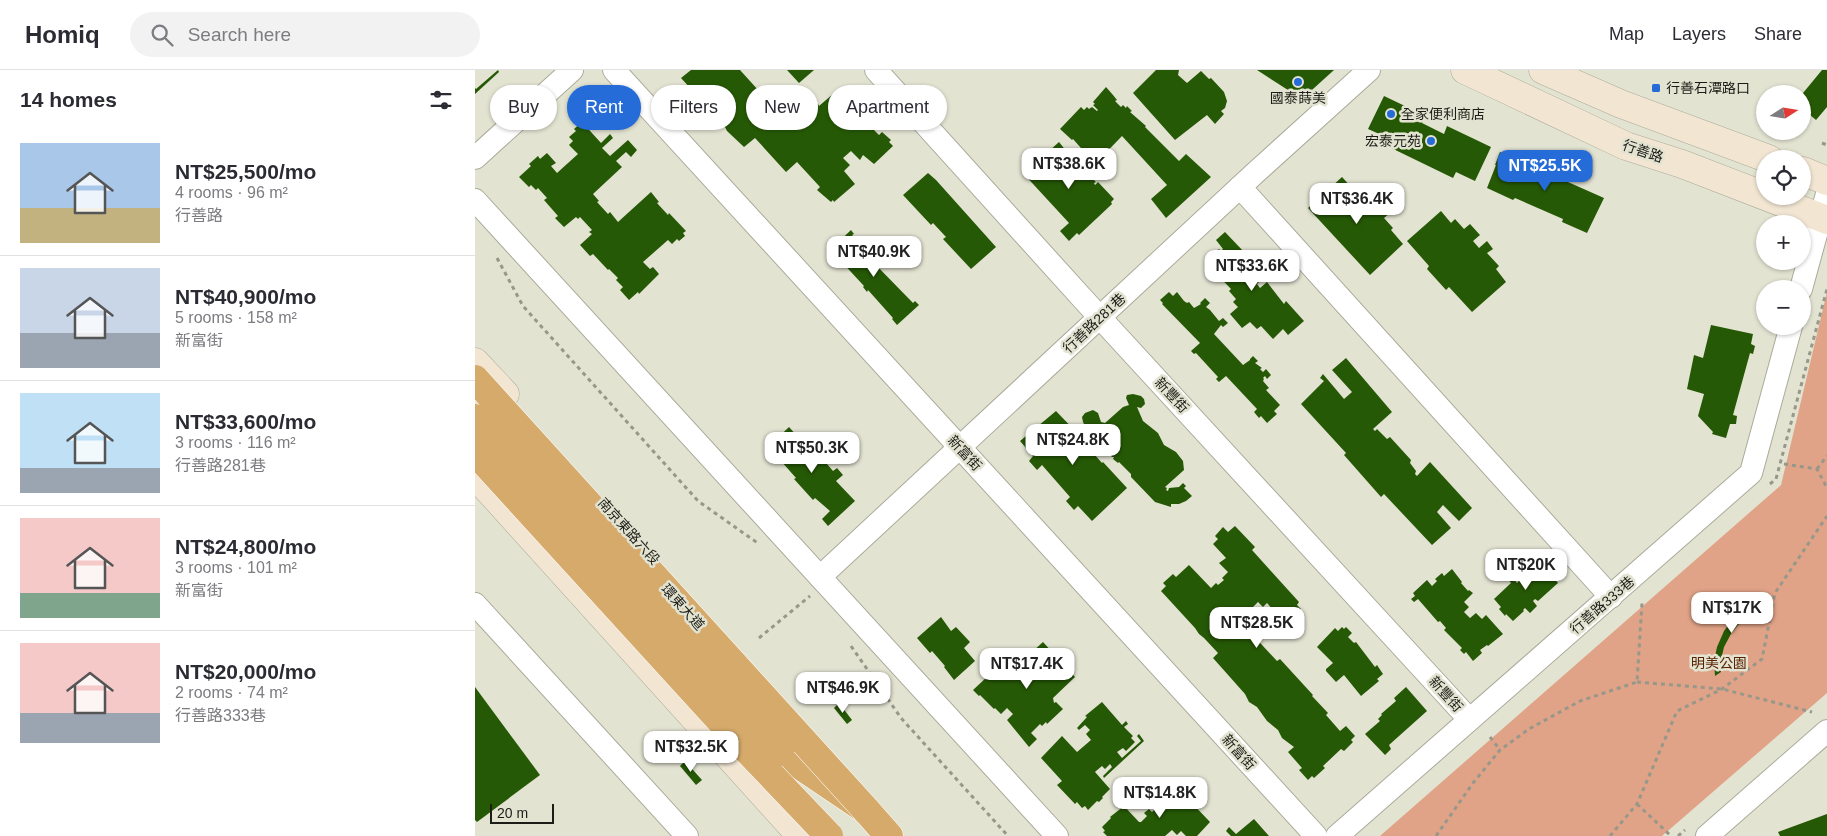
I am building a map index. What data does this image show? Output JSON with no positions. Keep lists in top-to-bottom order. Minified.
{"streets":{"highway":["環東大道"],"main road":["行善路","南京東路六段"],"street":["行善路281巷","新豐街","新富街","行善路333巷"]},"crossings":[["行善路281巷","新豐街"],["行善路281巷","新富街"],["新豐街","行善路333巷"]],"parks":["明美公園"],"places":{"other":["國泰蒔美","全家便利商店","宏泰元苑"],"transit":["行善石潭路口"]},"scale_bar":"20 m","north":"right","page":{"header":"Homiq","search":"Search here","nav":["Map","Layers","Share"],"heading":"14 homes","map_buttons":["+","−"],"chip":["Buy","Rent","Filters","New","Apartment"],"list":[{"name":"NT$25,500/mo","note":"4 rooms · 96 m² · 行善路"},{"name":"NT$40,900/mo","note":"5 rooms · 158 m² · 新富街"},{"name":"NT$33,600/mo","note":"3 rooms · 116 m² · 行善路281巷"},{"name":"NT$24,800/mo","note":"3 rooms · 101 m² · 新富街"},{"name":"NT$20,000/mo","note":"2 rooms · 74 m² · 行善路333巷"}],"price":["NT$38.6K","NT$25.5K","NT$36.4K","NT$40.9K","NT$33.6K","NT$24.8K","NT$50.3K","NT$20K","NT$17K","NT$28.5K","NT$17.4K","NT$46.9K","NT$32.5K","NT$14.8K"],"scale":"20 m"}}
